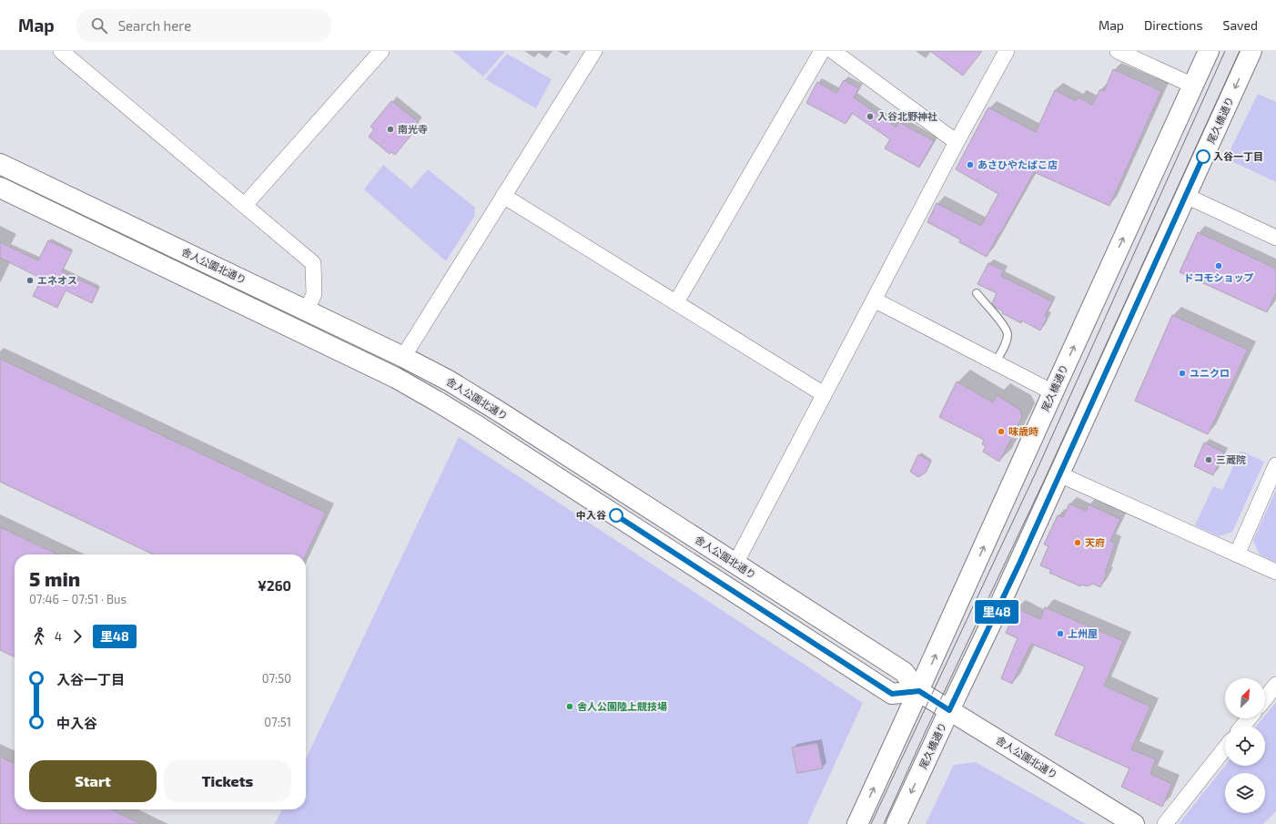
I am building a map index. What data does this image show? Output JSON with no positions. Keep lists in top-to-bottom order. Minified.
{"streets":{"street":["尾久橋通り","舎人公園北通り"]},"crossings":[["尾久橋通り","舎人公園北通り"]],"places":["入谷北野神社","南光寺","入谷一丁目","あさひやたばこ店","ドコモショップ","エネオス","ユニクロ","味歳時","三蔵院","中入谷","天府","上州屋","舎人公園陸上競技場"],"lines":["bus line 里48"],"north":"top right","page":{"header":"Map","search":"Search here","nav":["Map","Directions","Saved"],"on_map":"里48","heading":["5 min","07:46 – 07:51 · Bus","¥260"],"legs":["4","里48"],"list":[{"name":"入谷一丁目","value":"07:50"},{"name":"中入谷","value":"07:51"}],"buttons":["Start","Tickets"]}}
